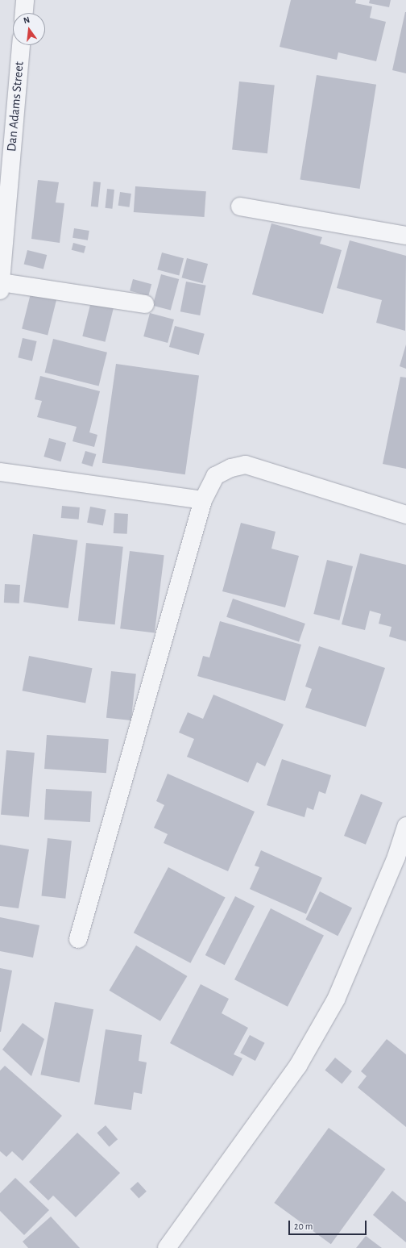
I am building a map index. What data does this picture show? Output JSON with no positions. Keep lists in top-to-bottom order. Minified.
{"streets":{"street":["Dan Adams Street"]},"scale_bar":"20 m","north":"top"}
